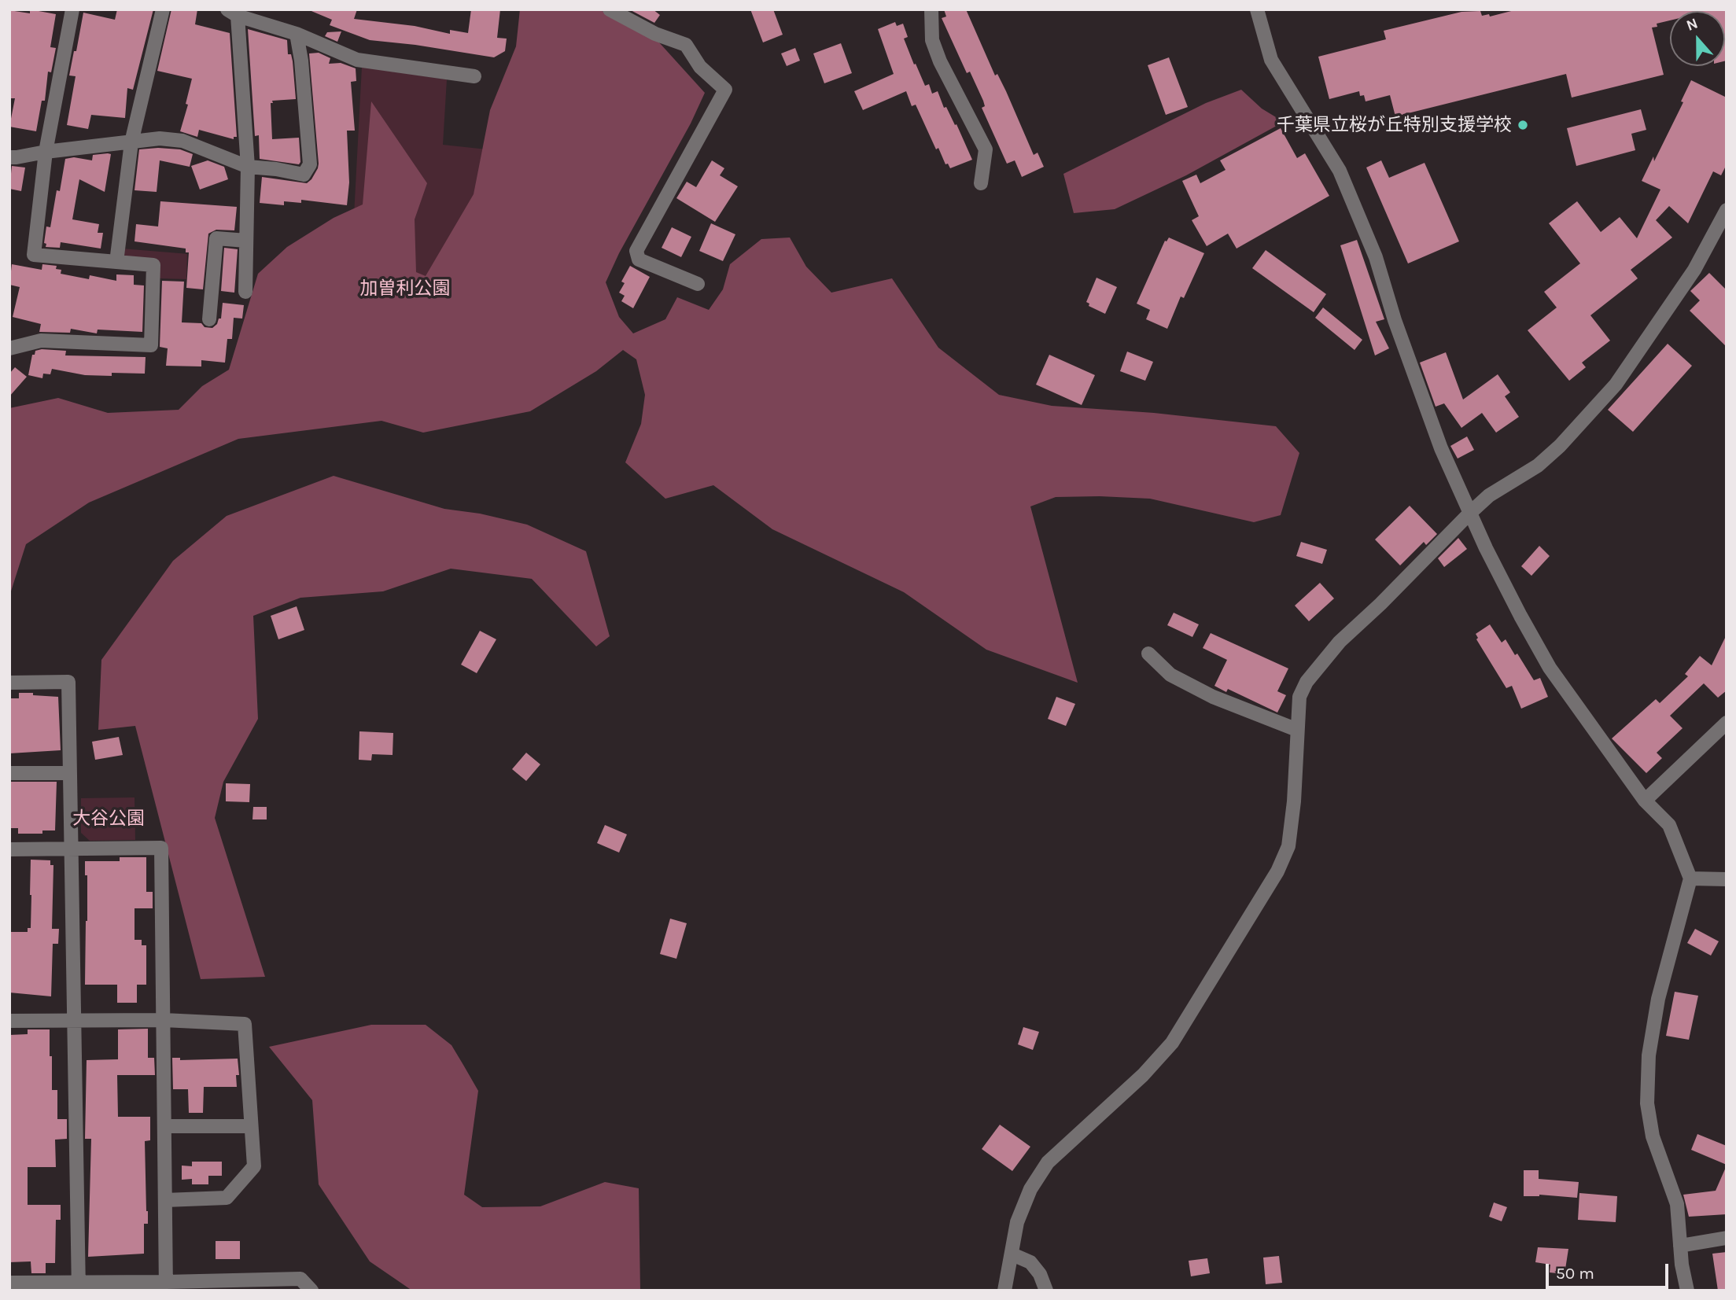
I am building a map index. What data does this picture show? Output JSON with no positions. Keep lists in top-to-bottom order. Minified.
{"parks":["加曽利公園","大谷公園"],"places":["千葉県立桜が丘特別支援学校"],"scale_bar":"50 m","north":"top"}
